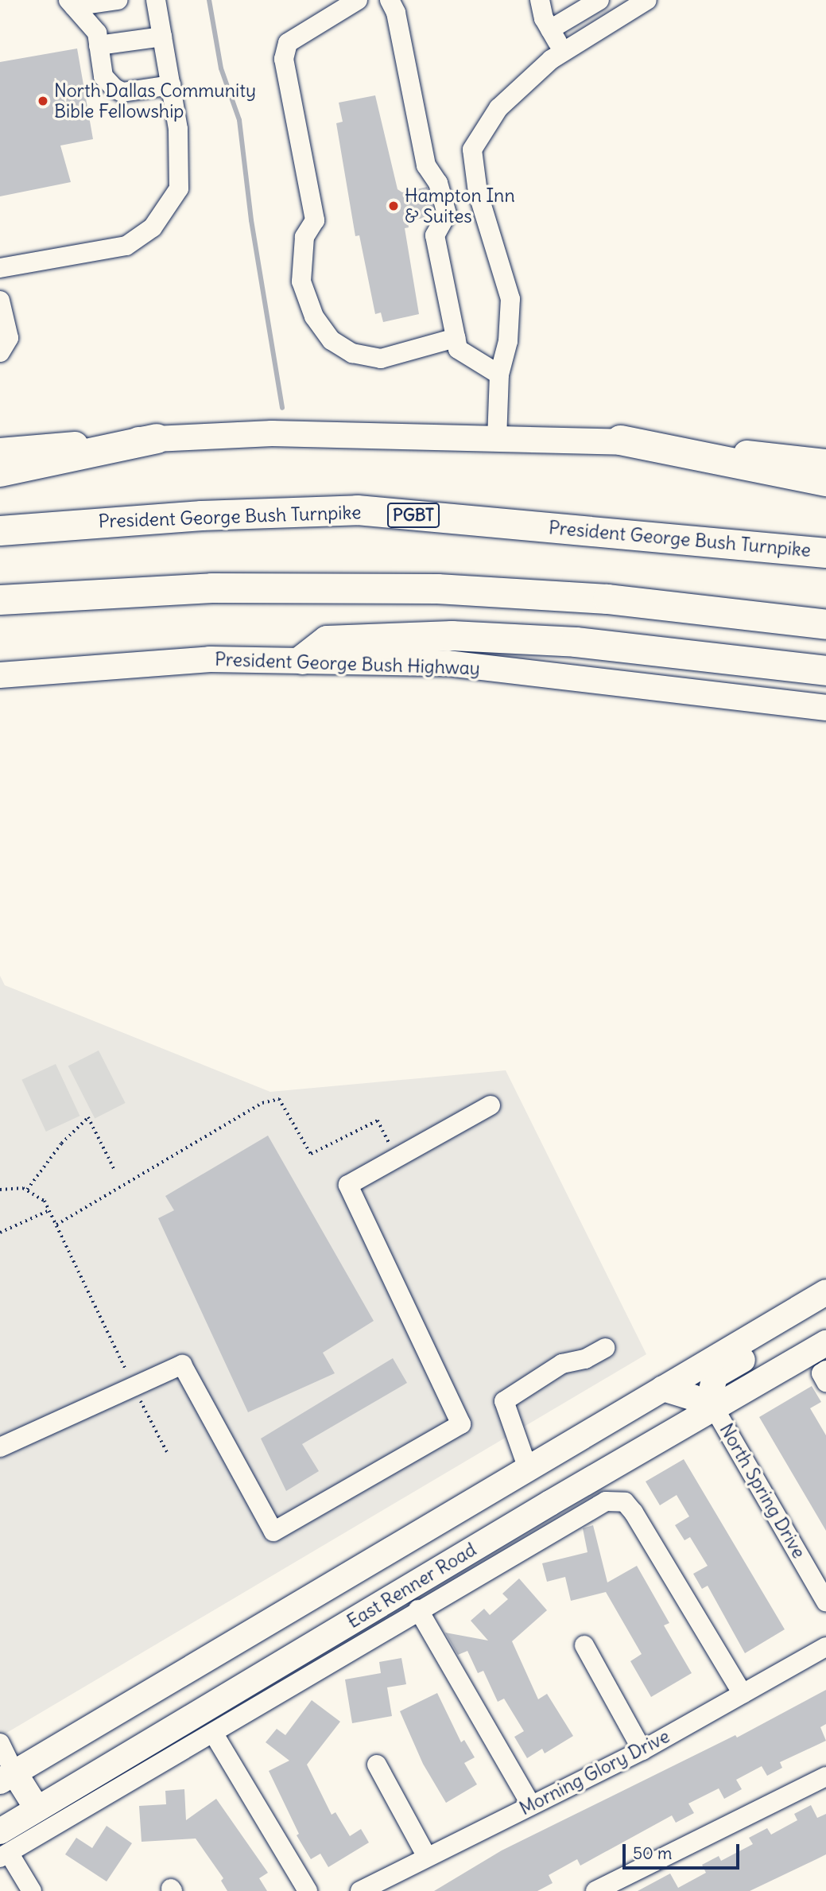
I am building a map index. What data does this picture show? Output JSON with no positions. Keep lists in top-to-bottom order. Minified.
{"streets":{"highway":["PGBT","President George Bush Turnpike"],"main road":["President George Bush Highway","East Renner Road"],"street":["North Spring Drive","Morning Glory Drive"]},"crossings":[["North Spring Drive","East Renner Road"]],"places":["North Dallas Community Bible Fellowship","Hampton Inn & Suites"],"scale_bar":"50 m"}
